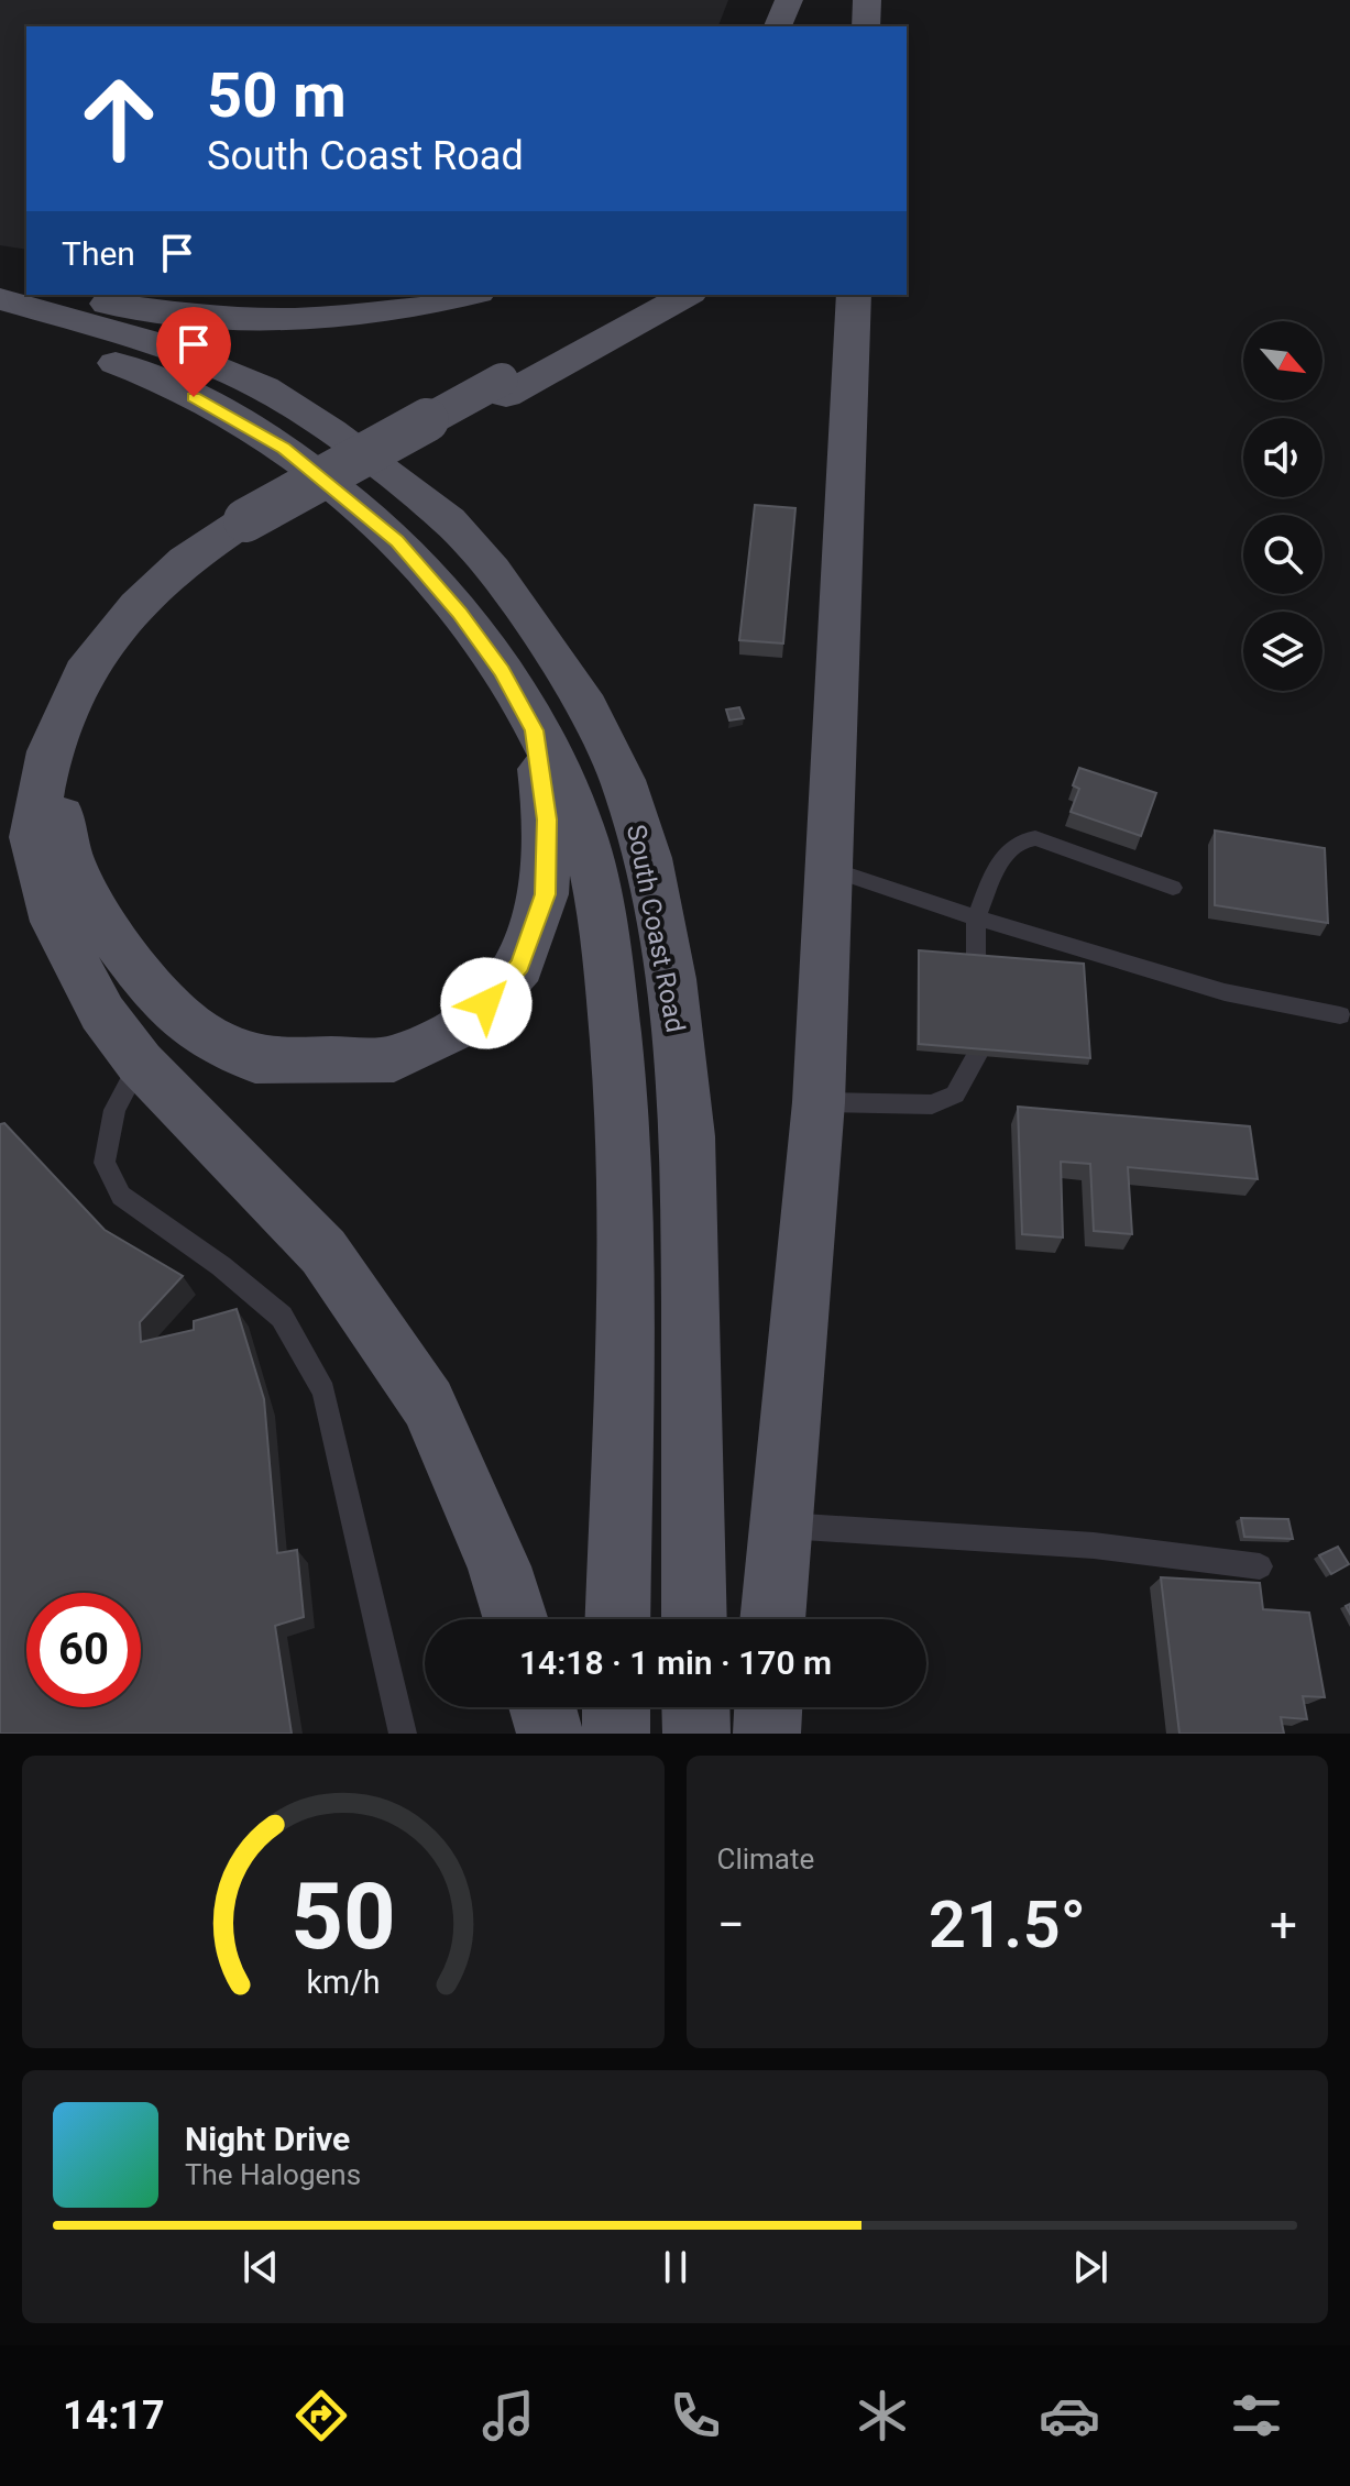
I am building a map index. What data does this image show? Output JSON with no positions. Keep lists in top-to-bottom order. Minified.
{"streets":{"main road":["South Coast Road"]},"north":"bottom right","page":{"turn":["50 m","South Coast Road"],"then":"Then","limit":"60","trip":"14:18 · 1 min · 170 m","tile":"Climate","heat":["−","21.5°","+"],"song":["Night Drive","The Halogens"],"tabs":"14:17","gauge":["50","km/h"]}}
